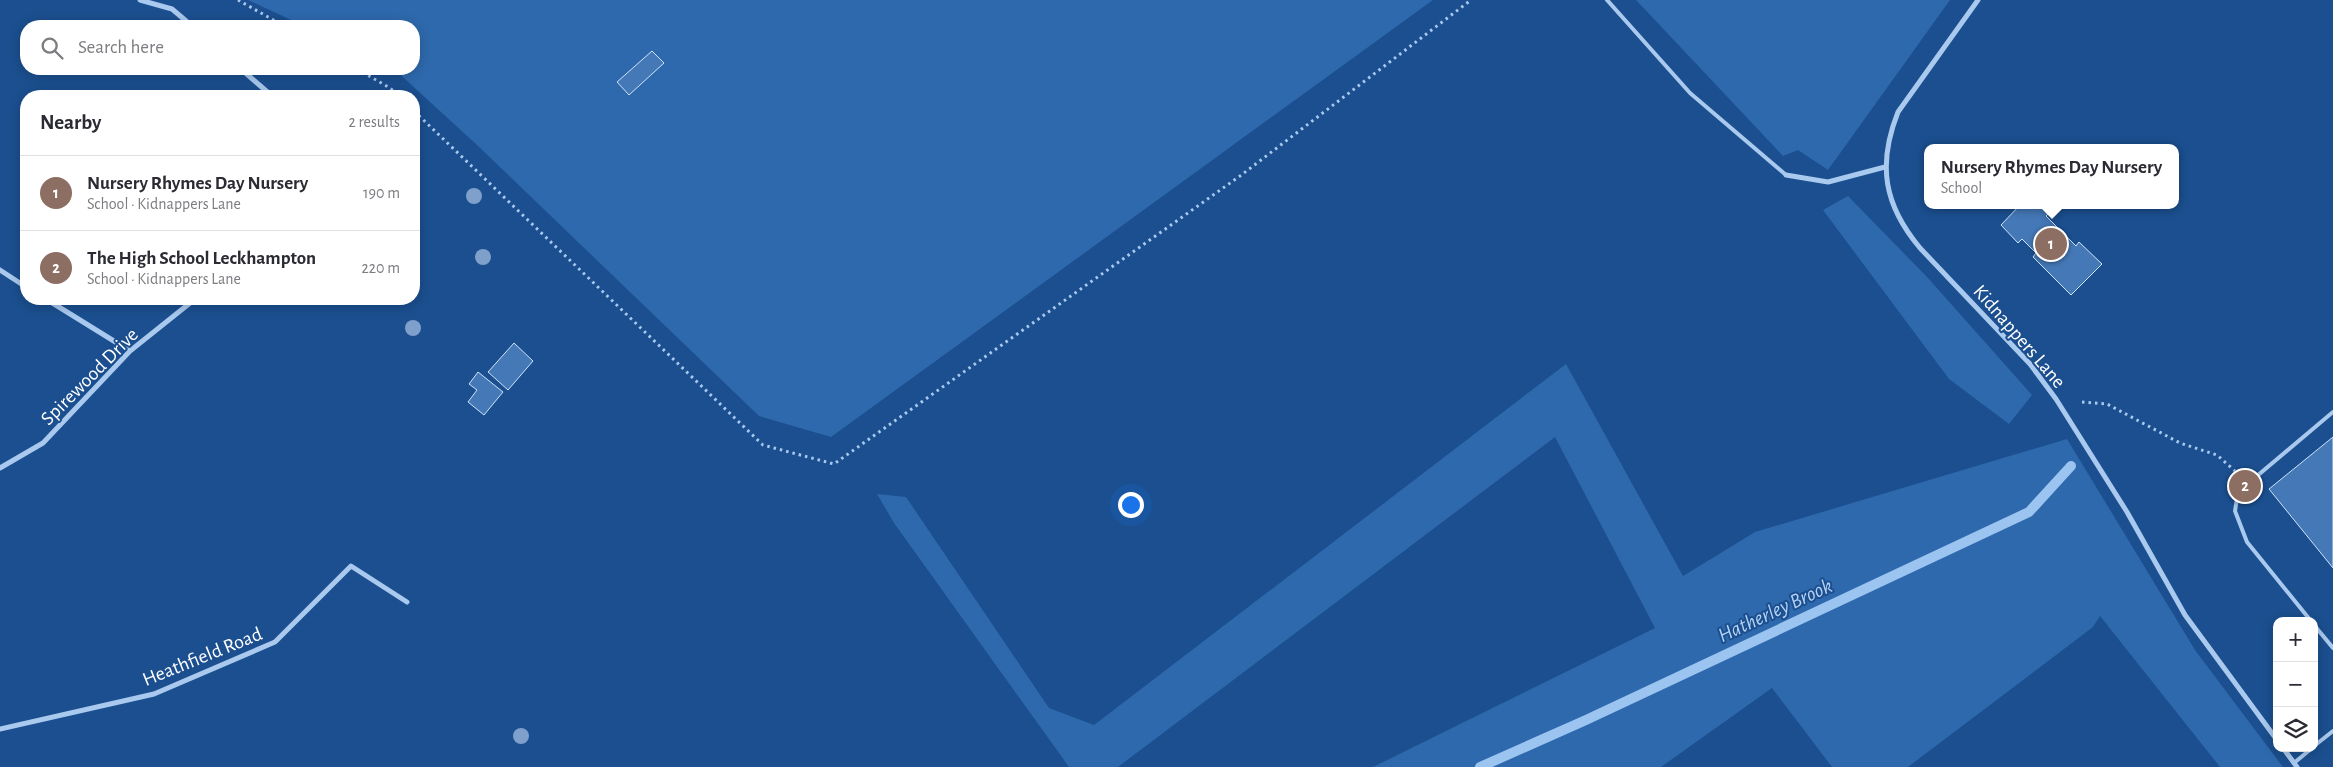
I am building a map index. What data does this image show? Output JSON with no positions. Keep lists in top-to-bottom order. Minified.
{"streets":{"street":["Kidnappers Lane","Spirewood Drive","Heathfield Road"]},"water":["Hatherley Brook"],"page":{"search":"Search here","heading":["Nearby","2 results"],"popup":["Nursery Rhymes Day Nursery","School"],"list":[{"mark":"1","name":"Nursery Rhymes Day Nursery","note":"School · Kidnappers Lane","value":"190 m"},{"mark":"2","name":"The High School Leckhampton","note":"School · Kidnappers Lane","value":"220 m"}],"pins":["1","2"],"map_buttons":["+","−"]}}
